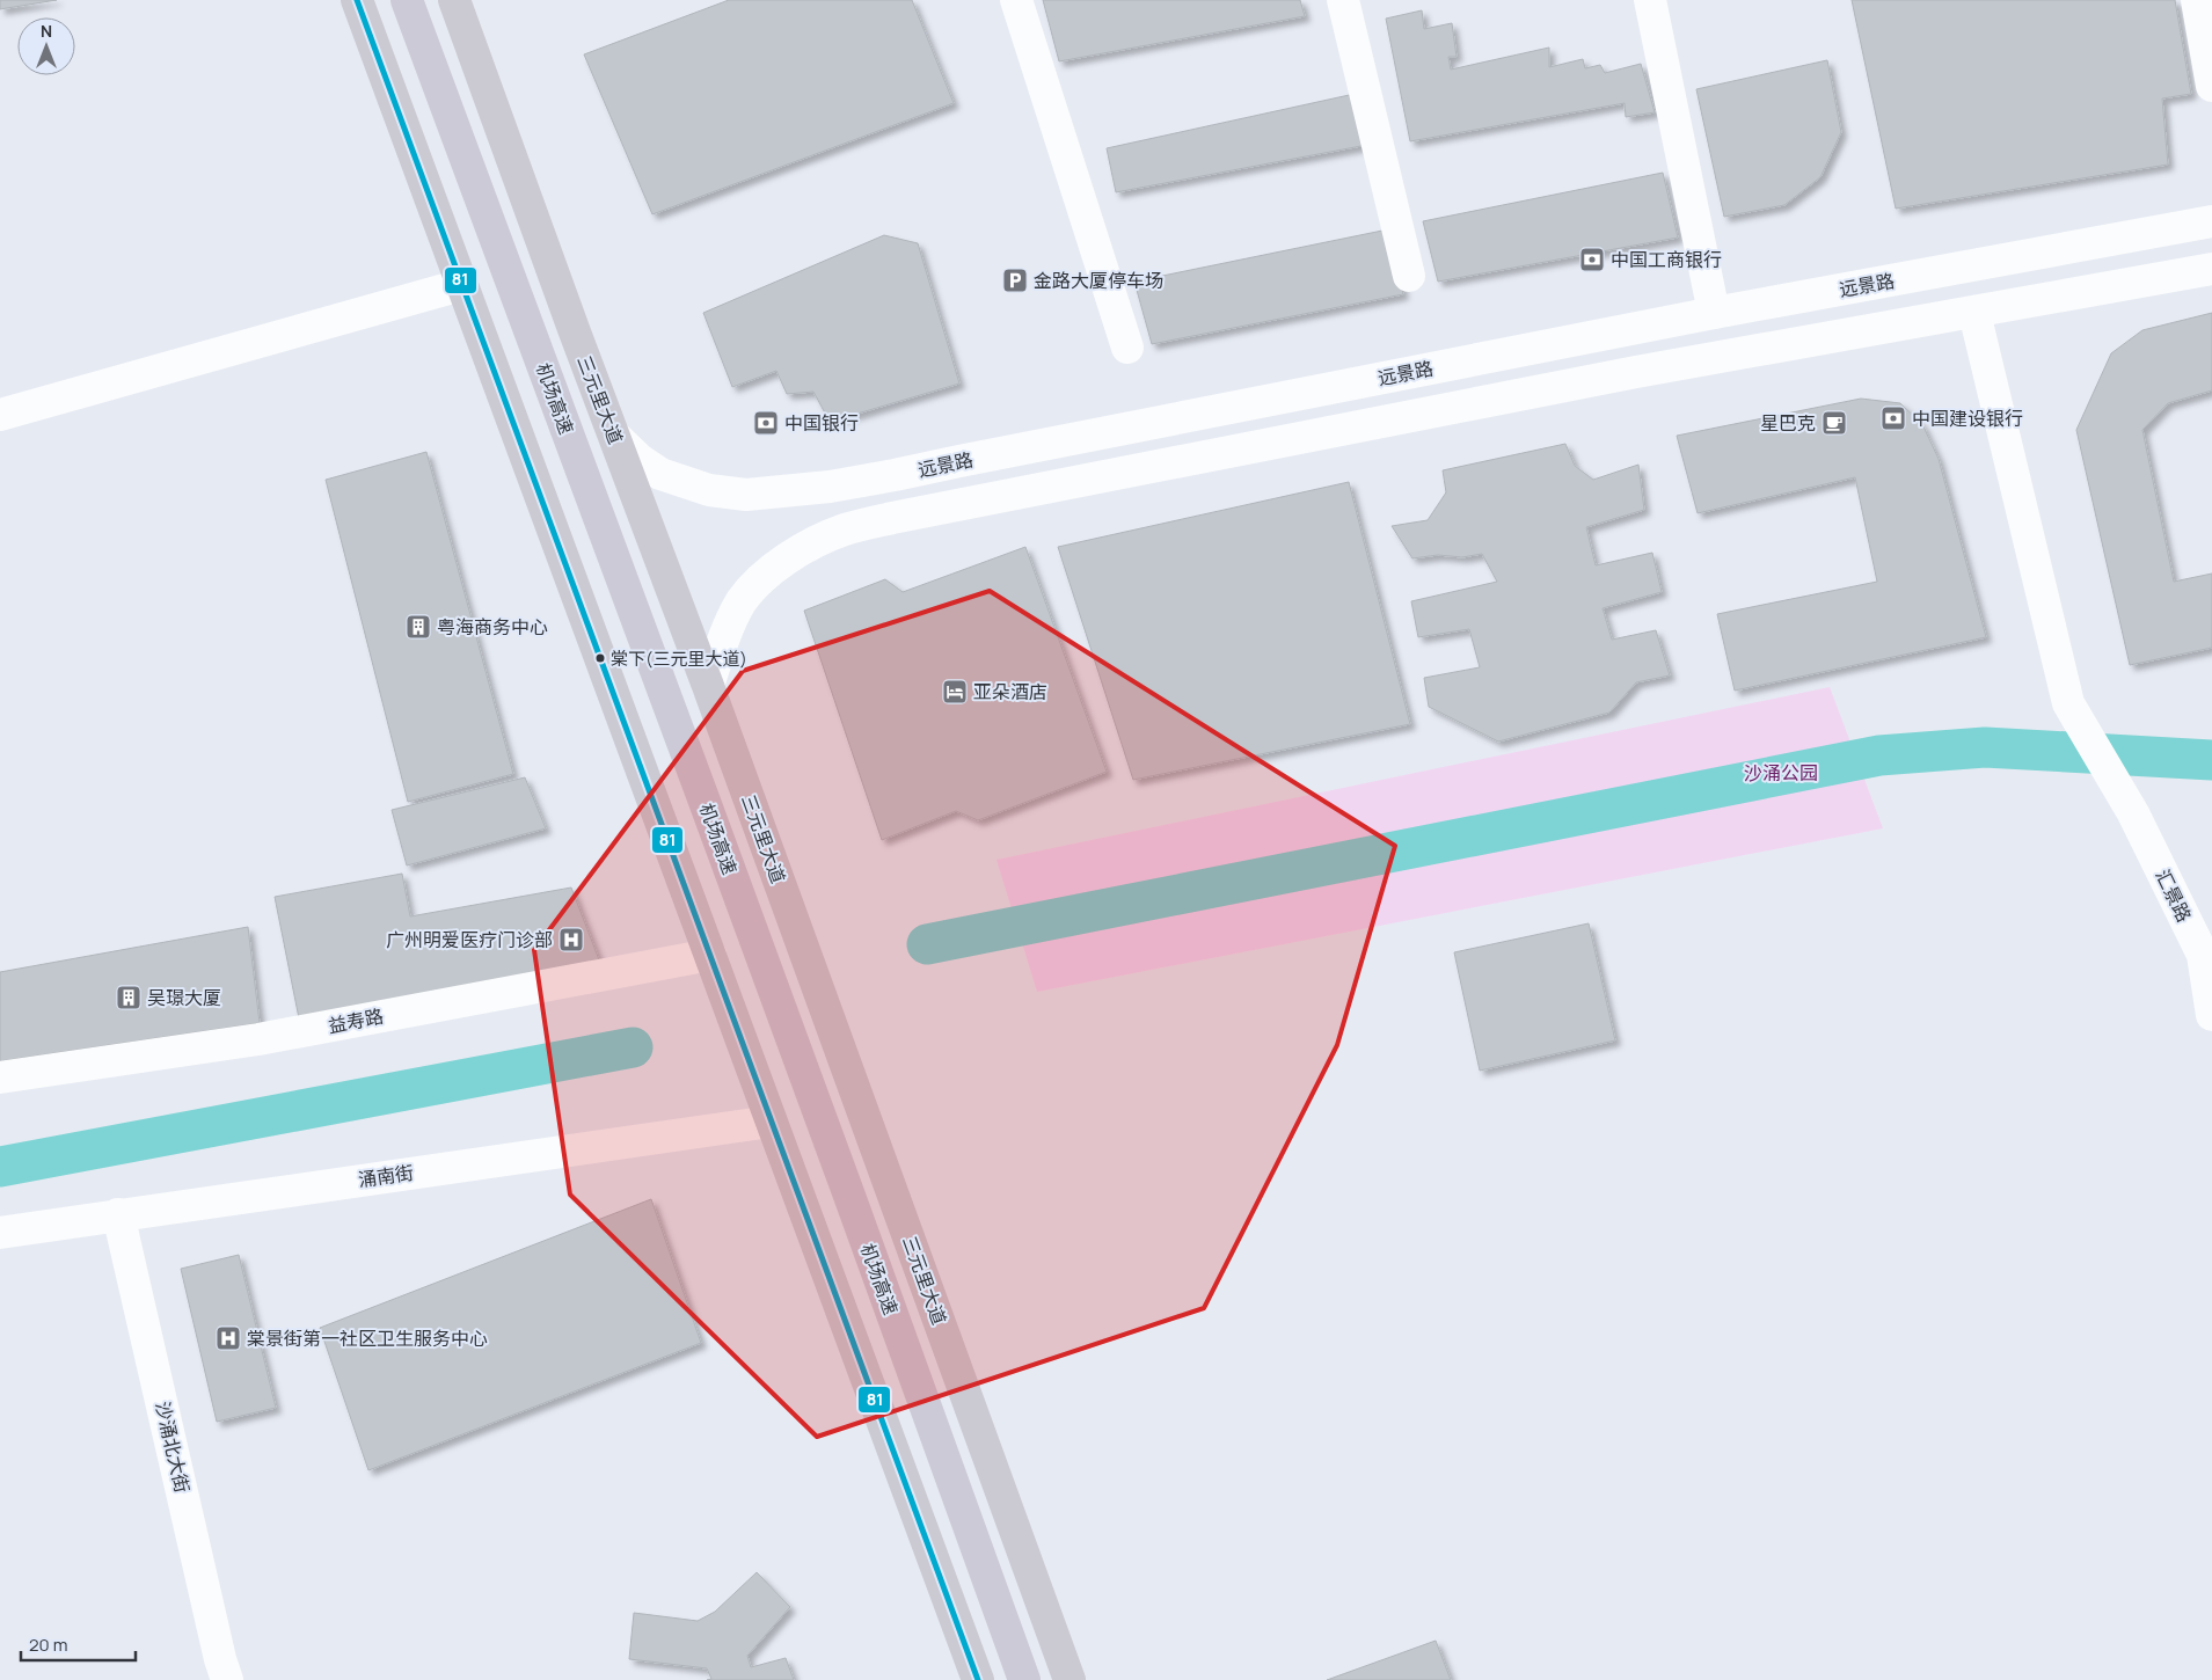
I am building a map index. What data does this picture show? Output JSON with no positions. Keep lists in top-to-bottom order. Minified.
{"streets":{"highway":["机场高速"],"main road":["三元里大道"],"street":["远景路","汇景路","益寿路","涌南街","沙涌北大街"]},"crossings":[["远景路","三元里大道"],["涌南街","沙涌北大街"]],"parks":["沙涌公园"],"places":{"bank":["中国工商银行","中国建设银行","中国银行"],"parking":["金路大厦停车场"],"cafe":["星巴克"],"building":["粤海商务中心","吴璟大厦"],"other":["棠下(三元里大道)"],"hotel":["亚朵酒店"],"hospital":["广州明爱医疗门诊部","棠景街第一社区卫生服务中心"]},"lines":["transit line 81"],"scale_bar":"20 m","north":"top"}
